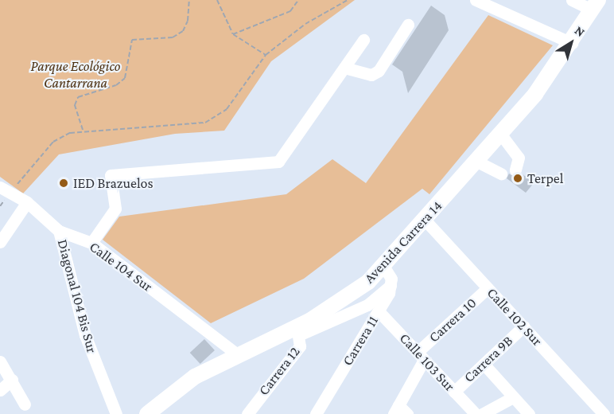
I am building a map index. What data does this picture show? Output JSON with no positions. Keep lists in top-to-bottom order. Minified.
{"streets":{"main road":["Avenida Carrera 14"],"street":["Calle 104 Sur","Diagonal 104 Bis Sur","Calle 102 Sur","Carrera 10","Carrera 11","Carrera 9B","Calle 103 Sur","Carrera 12"]},"crossings":[["Avenida Carrera 14","Calle 104 Sur"],["Avenida Carrera 14","Calle 102 Sur"],["Avenida Carrera 14","Carrera 12"],["Calle 104 Sur","Diagonal 104 Bis Sur"],["Calle 102 Sur","Carrera 10"],["Calle 102 Sur","Carrera 9B"],["Carrera 10","Calle 103 Sur"],["Carrera 11","Calle 103 Sur"],["Carrera 9B","Calle 103 Sur"]],"parks":["Parque Ecológico Cantarrana"],"places":["Terpel","IED Brazuelos"],"north":"top right"}
